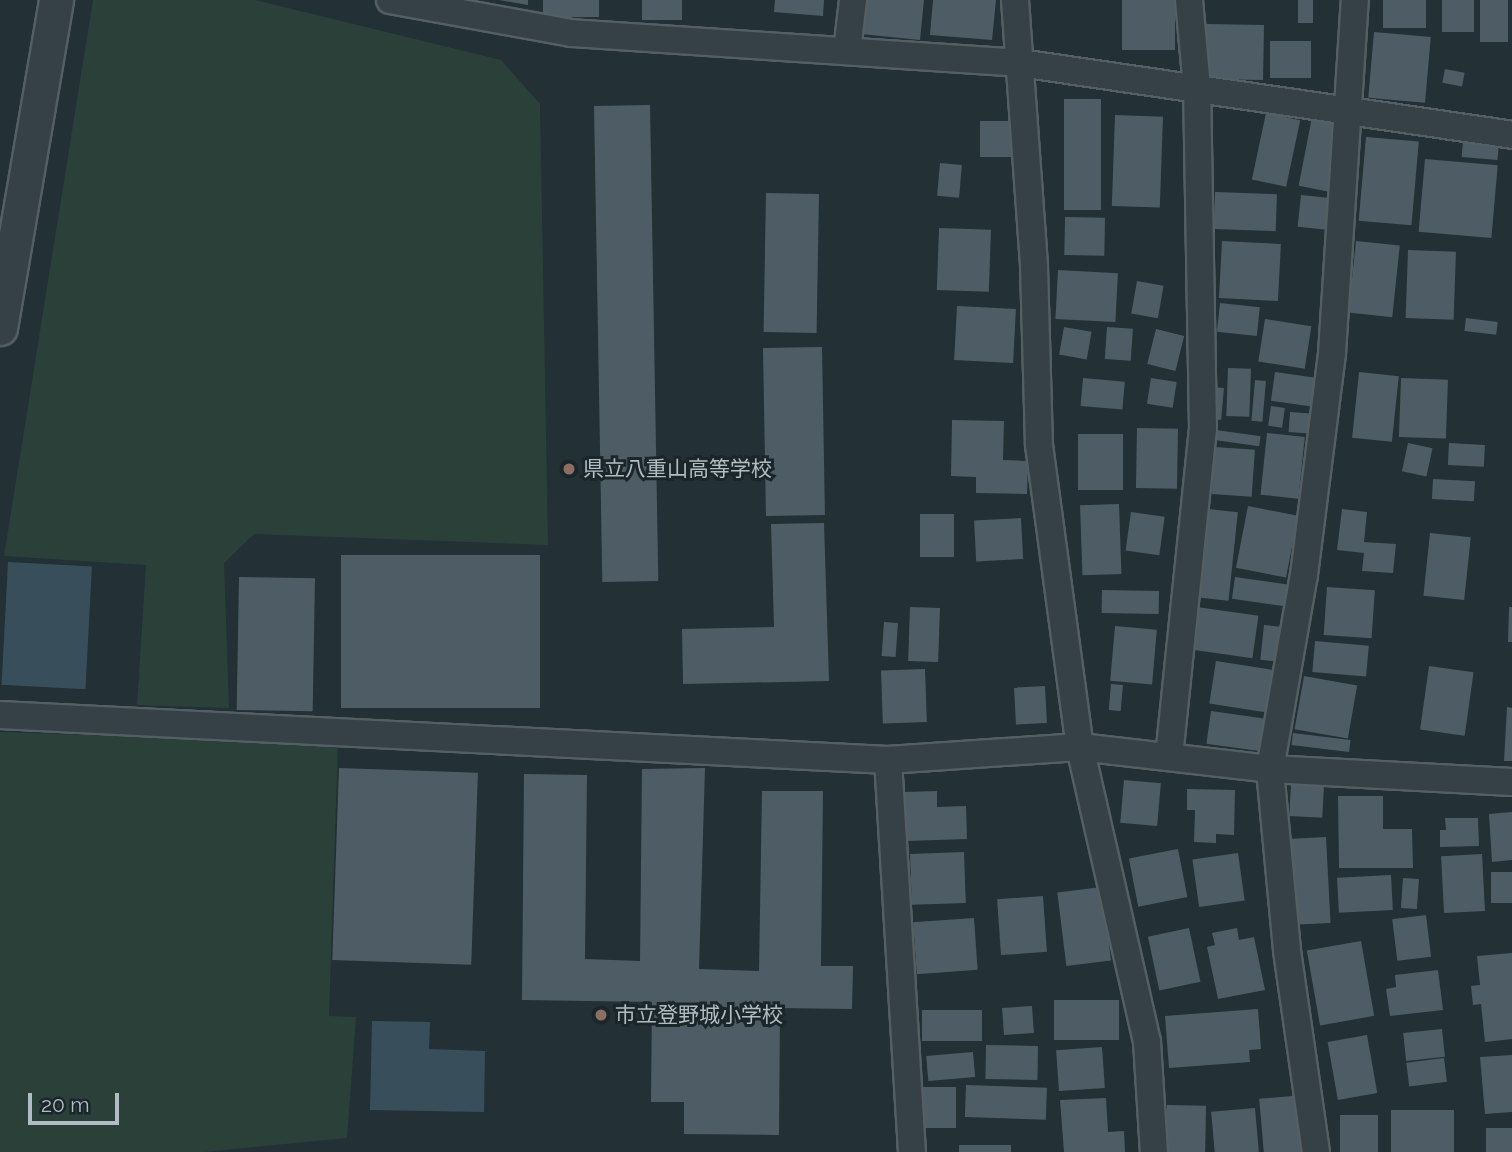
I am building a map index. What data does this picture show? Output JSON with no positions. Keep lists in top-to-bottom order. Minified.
{"places":["県立八重山高等学校","市立登野城小学校"],"scale_bar":"20 m"}
